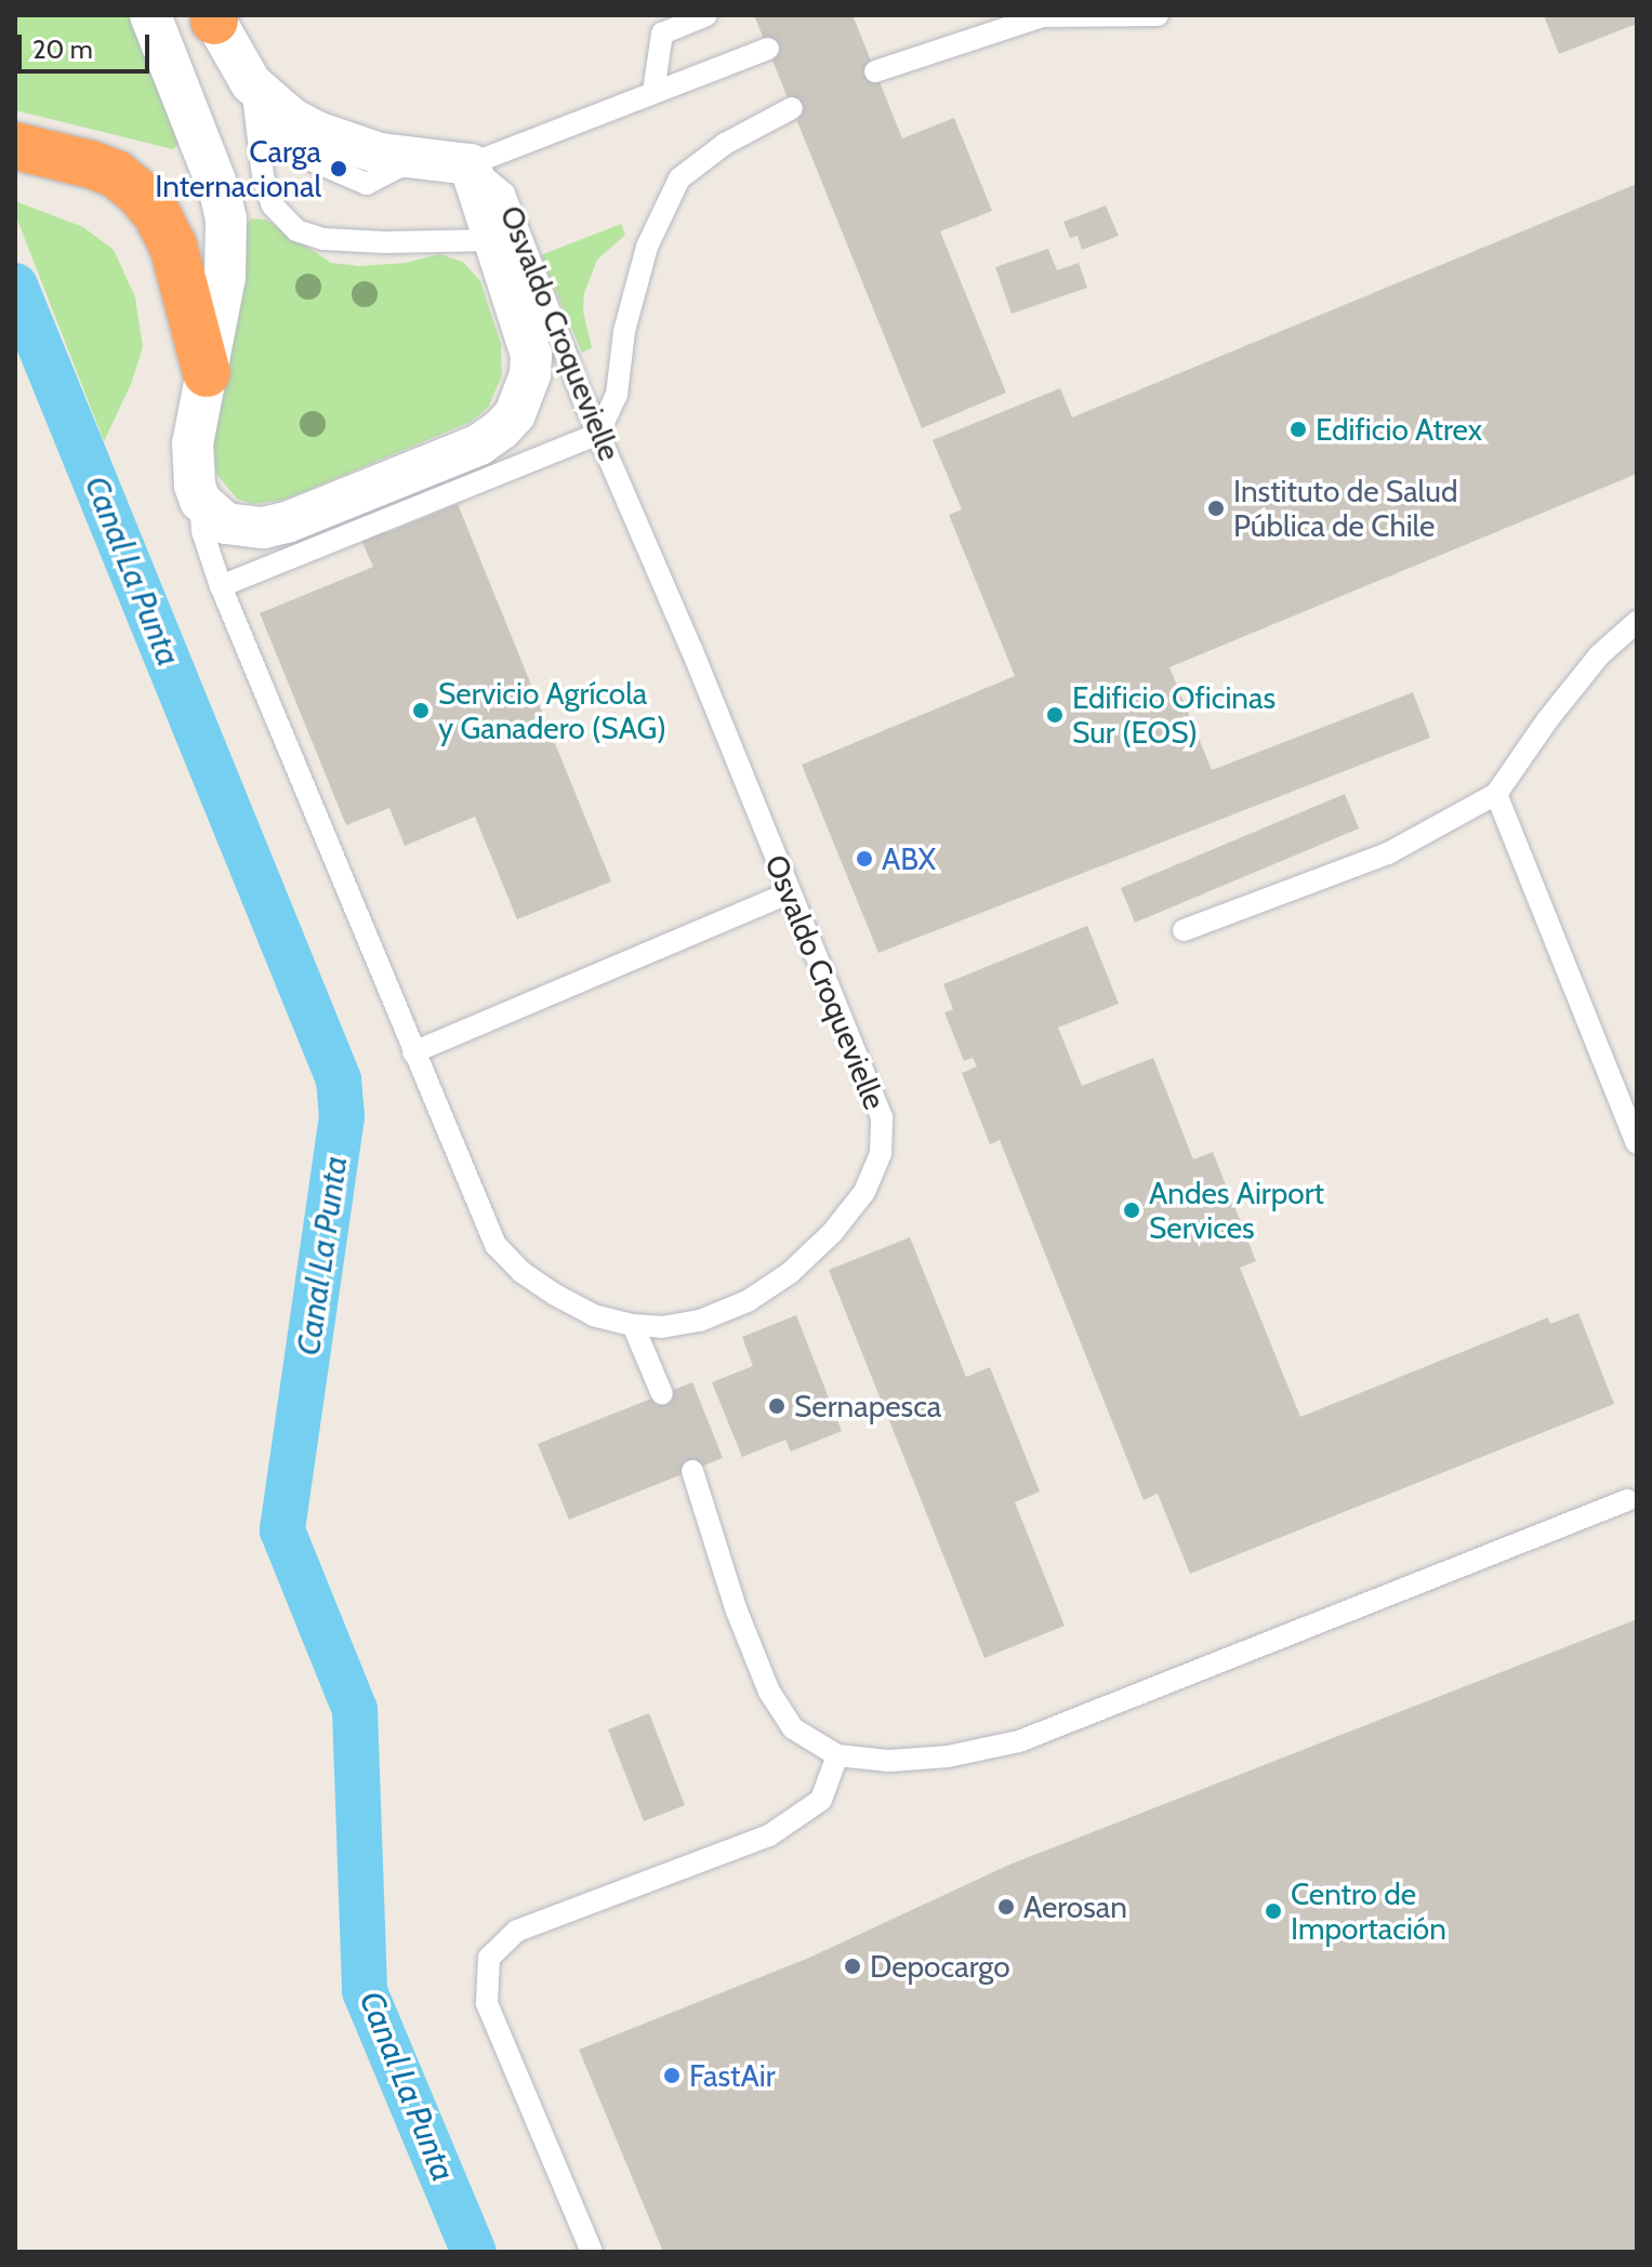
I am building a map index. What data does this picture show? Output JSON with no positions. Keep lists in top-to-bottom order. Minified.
{"streets":{"lane":["Osvaldo Croquevielle"]},"water":["Canal La Punta"],"places":["Carga Internacional","Edificio Atrex","Instituto de Salud Pública de Chile","Servicio Agrícola y Ganadero (SAG)","Edificio Oficinas Sur (EOS)","ABX","Andes Airport Services","Sernapesca","Aerosan","Centro de Importación","Depocargo","FastAir"],"scale_bar":"20 m"}
